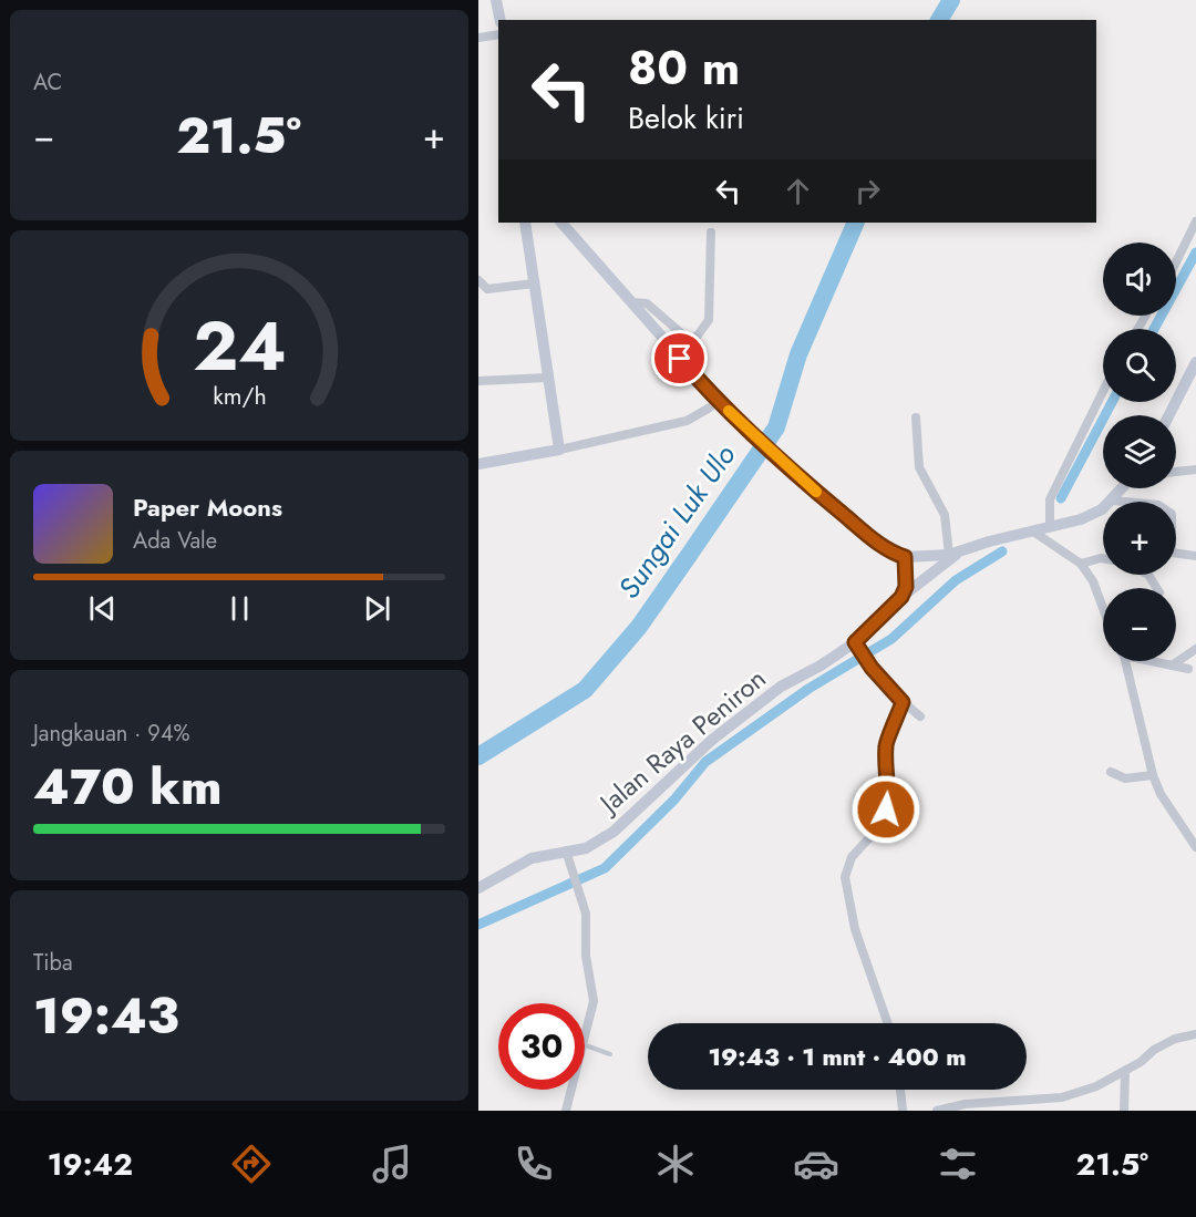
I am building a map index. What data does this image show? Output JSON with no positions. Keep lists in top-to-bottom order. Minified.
{"streets":{"main road":["Jalan Raya Peniron"]},"water":["Sungai Luk Ulo"],"page":{"tile":["AC",["Jangkauan · 94%","470 km"],["Tiba","19:43"]],"turn":["80 m","Belok kiri"],"heat":["−","21.5°","+"],"map_buttons":["+","−"],"song":["Paper Moons","Ada Vale"],"limit":"30","trip":"19:43 · 1 mnt · 400 m","tabs":["19:42","21.5°"],"gauge":["24","km/h"]}}
